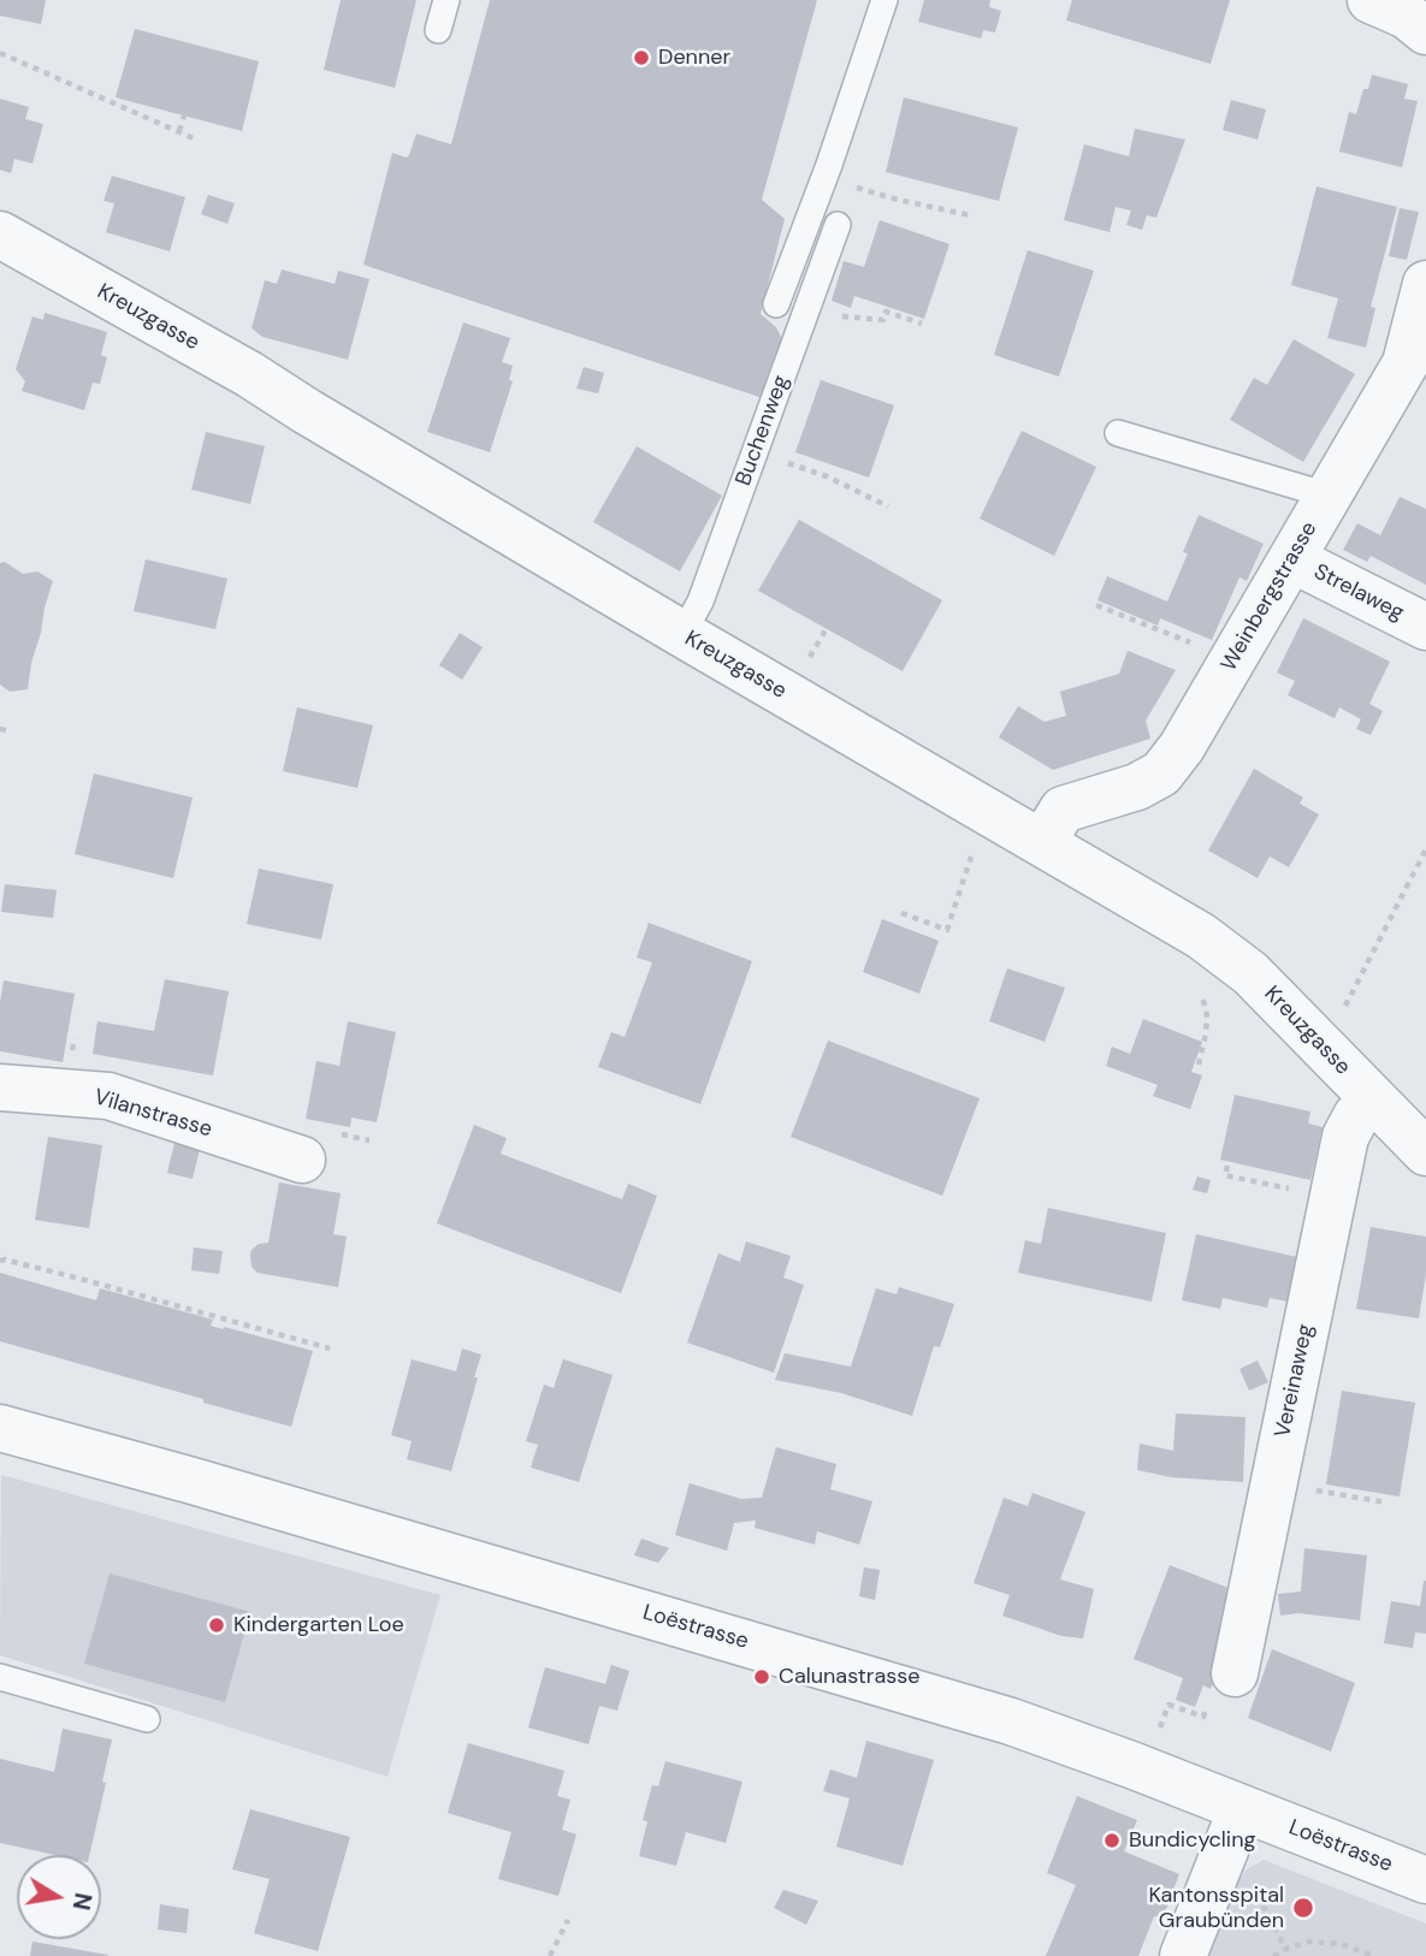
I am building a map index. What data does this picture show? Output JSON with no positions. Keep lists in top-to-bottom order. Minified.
{"streets":{"street":["Kreuzgasse","Strelaweg","Weinbergstrasse","Vilanstrasse","Vereinaweg","Loëstrasse"],"lane":["Buchenweg"]},"crossings":[["Kreuzgasse","Buchenweg"],["Kreuzgasse","Weinbergstrasse"],["Kreuzgasse","Vereinaweg"],["Strelaweg","Weinbergstrasse"]],"places":["Denner","Kindergarten Loe","Calunastrasse","Bundicycling","Kantonsspital Graubünden"],"north":"right"}
